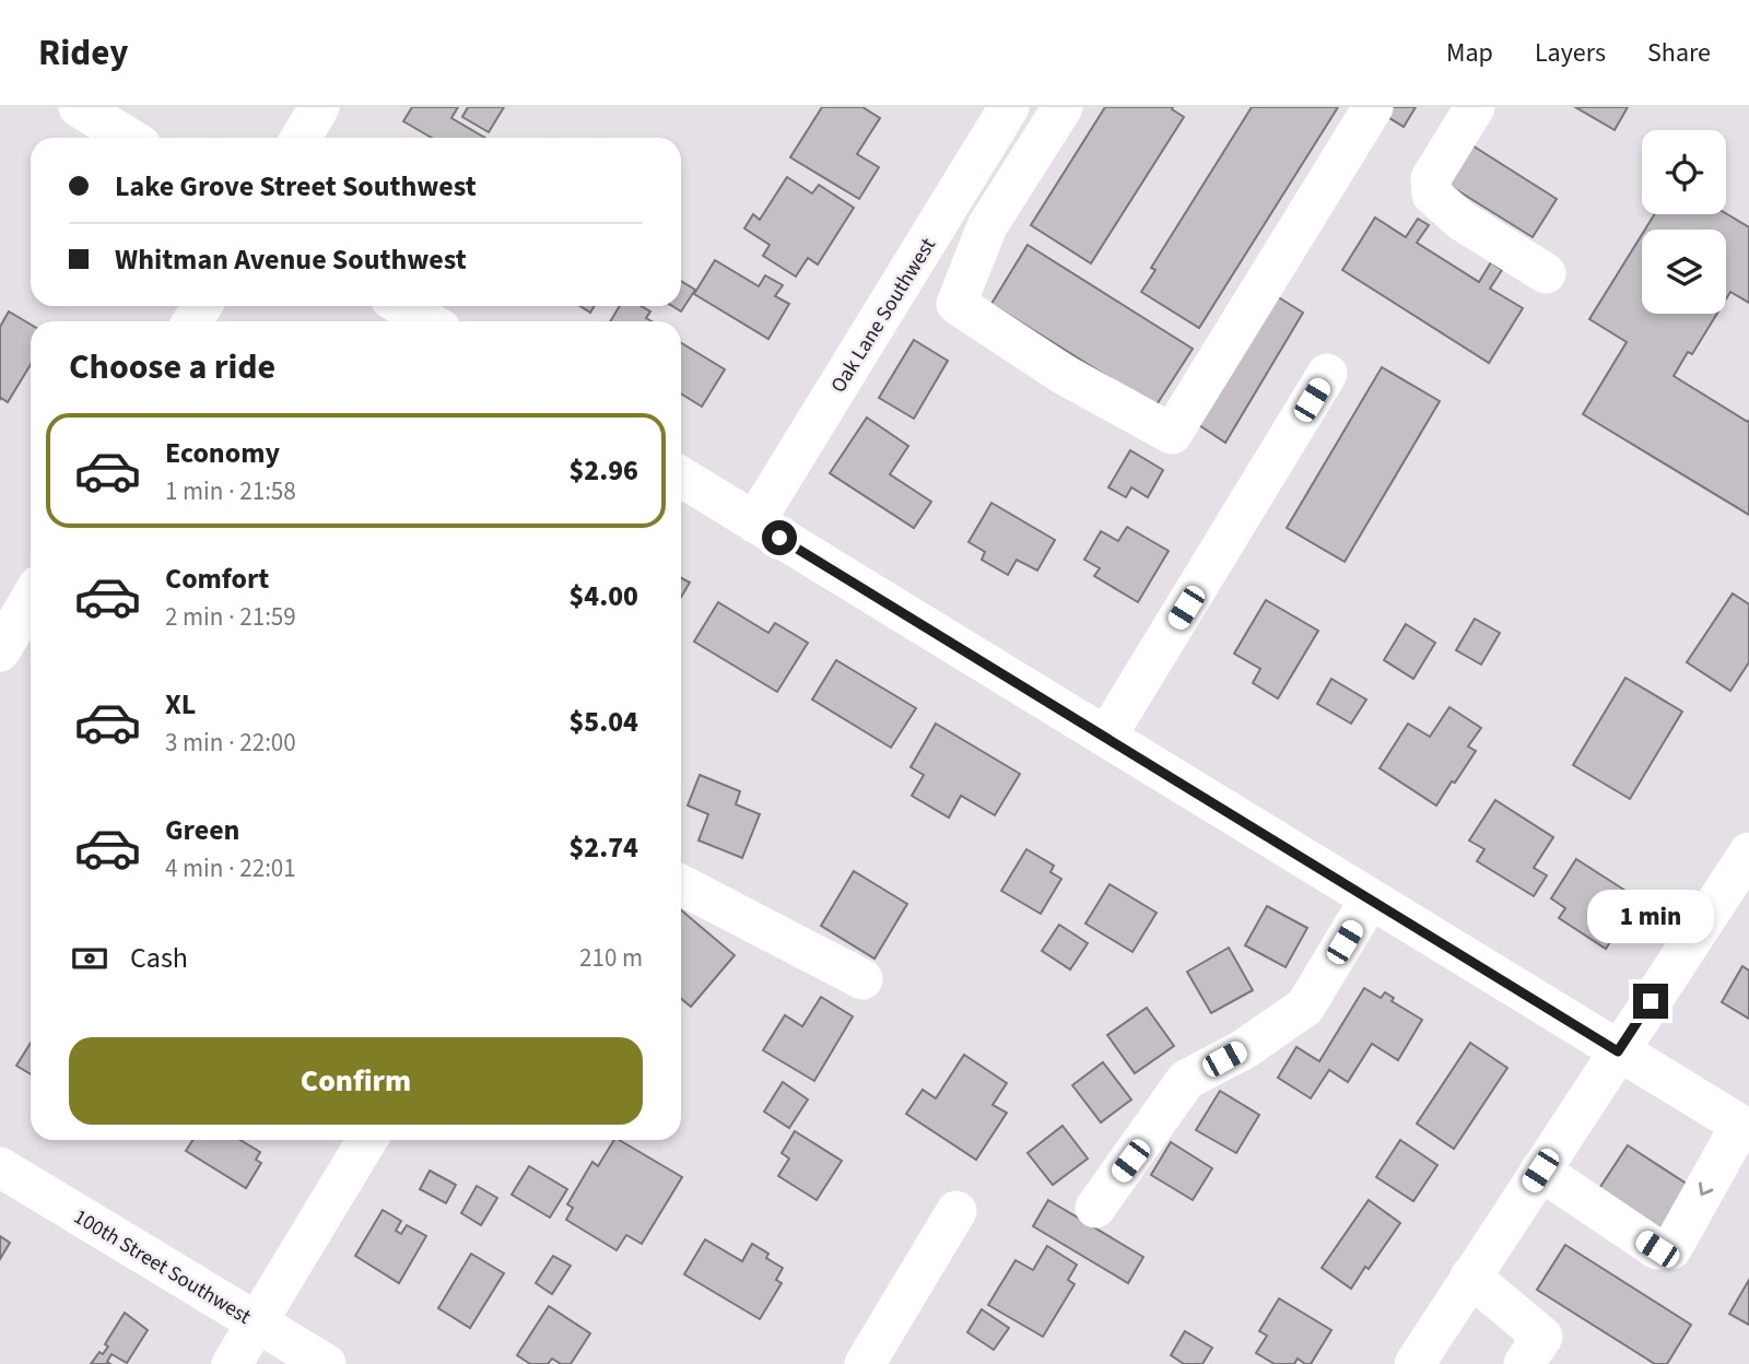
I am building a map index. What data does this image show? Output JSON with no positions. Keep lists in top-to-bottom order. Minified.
{"streets":{"street":["Oak Lane Southwest","100th Street Southwest"]},"page":{"header":"Ridey","nav":["Map","Layers","Share"],"banner":["Lake Grove Street Southwest","Whitman Avenue Southwest"],"heading":"Choose a ride","list":[{"name":"Economy","note":"1 min · 21:58","value":"$2.96"},{"name":"Comfort","note":"2 min · 21:59","value":"$4.00"},{"name":"XL","note":"3 min · 22:00","value":"$5.04"},{"name":"Green","note":"4 min · 22:01","value":"$2.74"}],"bubble":"1 min","pay":["Cash","210 m"],"buttons":"Confirm"}}
